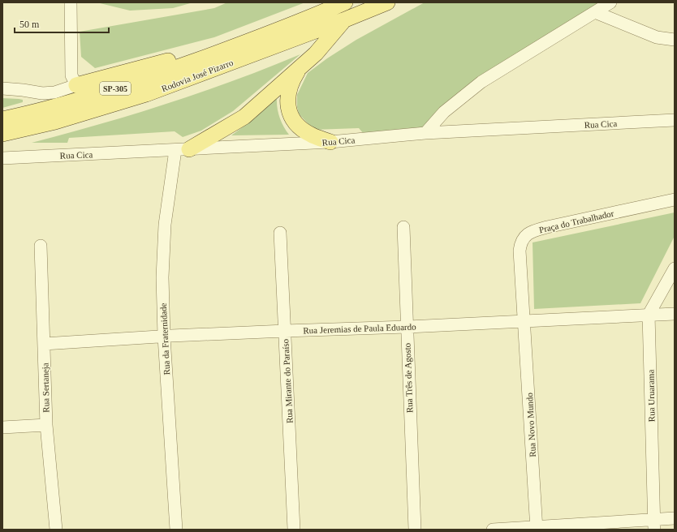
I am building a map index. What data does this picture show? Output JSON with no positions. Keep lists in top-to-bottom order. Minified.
{"streets":{"main road":["Rodovia José Pizarro","SP-305"],"street":["Rua Cica","Praça do Trabalhador","Rua Jeremias de Paula Eduardo","Rua da Fraternidade","Rua Três de Agosto","Rua Mirante do Paraíso","Rua Sertaneja","Rua Uruarama","Rua Novo Mundo"]},"crossings":[["Rua Cica","Rua da Fraternidade"],["Praça do Trabalhador","Rua Jeremias de Paula Eduardo"],["Praça do Trabalhador","Rua Novo Mundo"],["Rua Jeremias de Paula Eduardo","Rua da Fraternidade"],["Rua Jeremias de Paula Eduardo","Rua Três de Agosto"],["Rua Jeremias de Paula Eduardo","Rua Mirante do Paraíso"],["Rua Jeremias de Paula Eduardo","Rua Sertaneja"],["Rua Jeremias de Paula Eduardo","Rua Uruarama"],["Rua Jeremias de Paula Eduardo","Rua Novo Mundo"]],"scale_bar":"50 m"}
